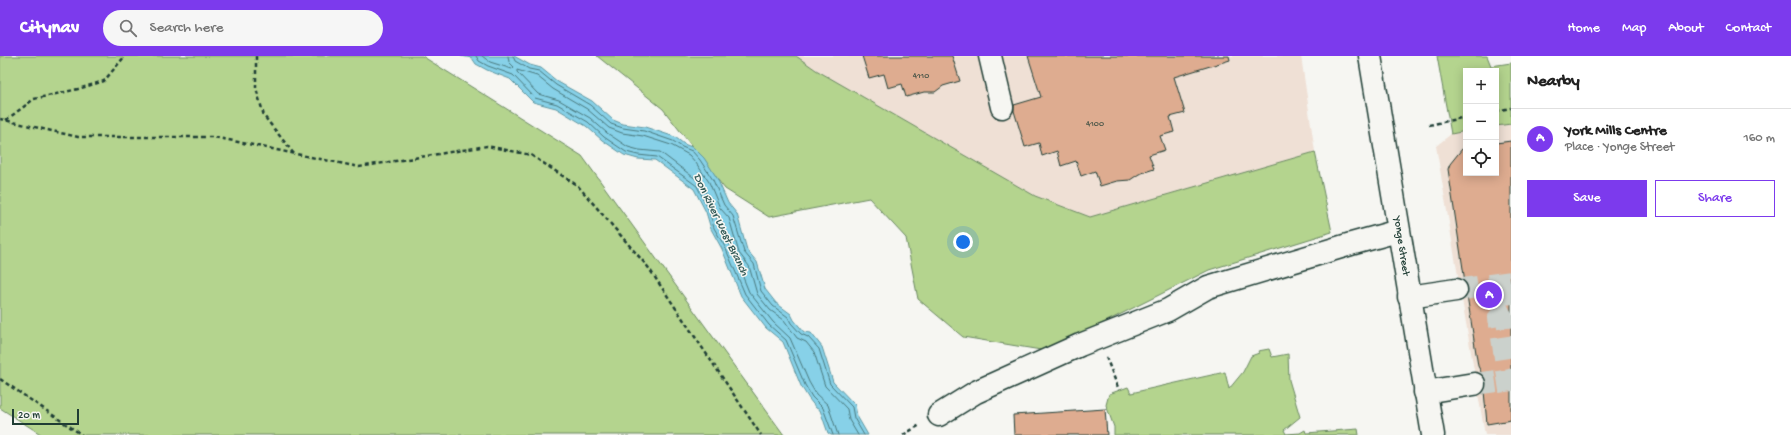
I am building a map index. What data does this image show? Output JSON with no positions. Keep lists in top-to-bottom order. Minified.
{"streets":{"main road":["Yonge Street"]},"water":["Don River West Branch"],"house_numbers":["4110","4100"],"scale_bar":"20 m","page":{"header":"Citynav","search":"Search here","nav":["Home","Map","About","Contact"],"heading":"Nearby","map_buttons":["+","−"],"list":[{"mark":"A","name":"York Mills Centre","note":"Place · Yonge Street","value":"160 m"}],"buttons":["Save","Share"],"pins":"A","scale":"20 m"}}
